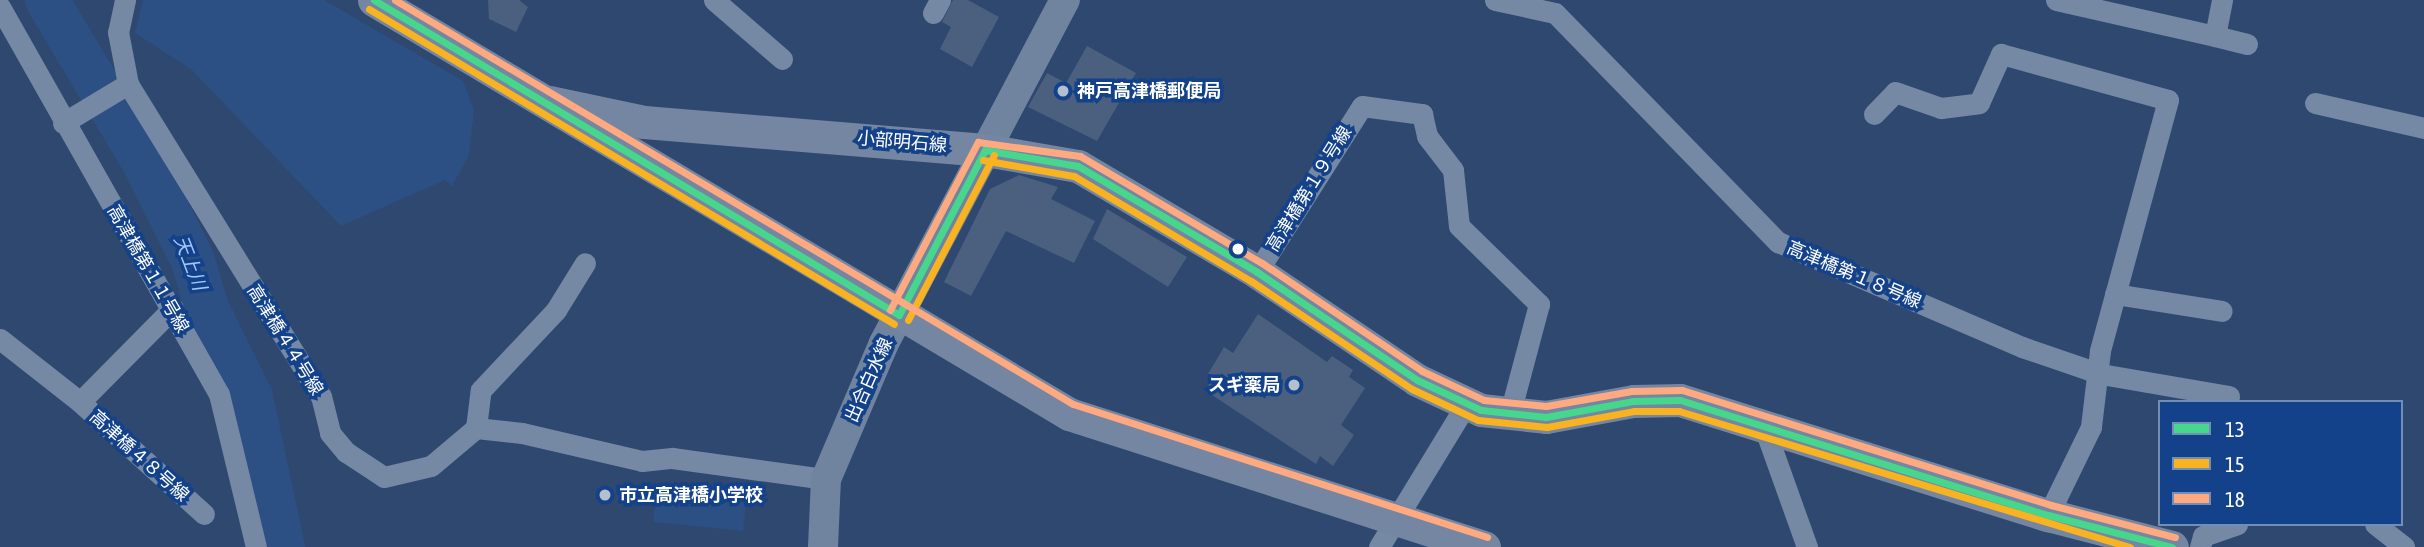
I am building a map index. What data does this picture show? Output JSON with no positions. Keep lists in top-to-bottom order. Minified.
{"streets":{"main road":["小部明石線"],"street":["高津橋第１９号線","高津橋第１１号線","高津橋第１８号線","高津橋４４号線","出合白水線","高津橋４８号線"]},"crossings":[["小部明石線","高津橋第１９号線"],["小部明石線","出合白水線"],["高津橋第１１号線","高津橋４８号線"]],"water":["天上川"],"places":["神戸高津橋郵便局","スギ薬局","市立高津橋小学校"],"lines":["transit line 13","transit line 18","transit line 15"],"legend":["13","15","18"]}
